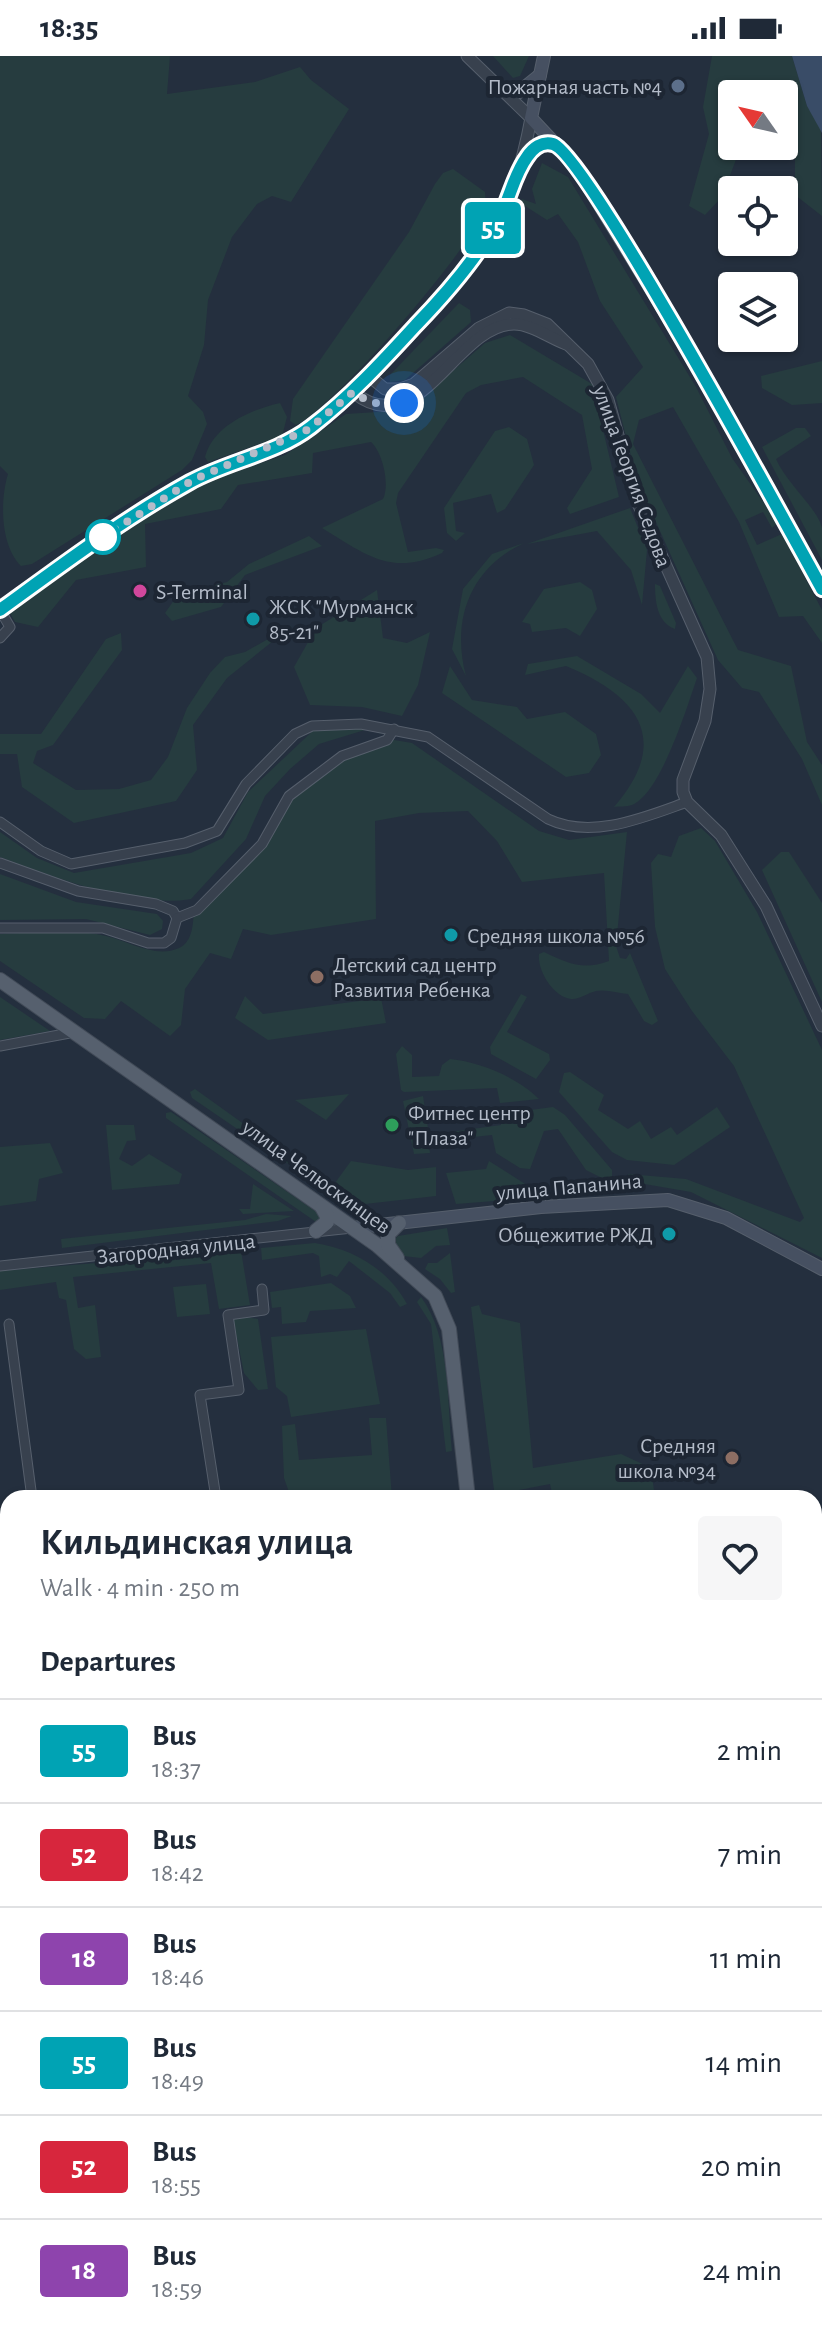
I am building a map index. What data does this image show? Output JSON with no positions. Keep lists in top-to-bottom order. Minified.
{"streets":{"main road":["улица Челюскинцев","улица Папанина"],"street":["улица Георгия Седова","Загородная улица"]},"crossings":[["улица Челюскинцев","улица Папанина"],["улица Челюскинцев","Загородная улица"],["улица Папанина","Загородная улица"]],"places":["Пожарная часть №4","S-Terminal","ЖСК \"Мурманск 85-21\"","Средняя школа №56","Детский сад центр Развития Ребенка","Фитнес центр \"Плаза\"","Общежитие РЖД","Средняя школа №34"],"lines":["bus line 55"],"north":"top left","page":{"status":"18:35","on_map":"55","heading":[["Кильдинская улица","Walk · 4 min · 250 m"],"Departures"],"list":[{"mark":"55","name":"Bus","note":"18:37","value":"2 min"},{"mark":"52","name":"Bus","note":"18:42","value":"7 min"},{"mark":"18","name":"Bus","note":"18:46","value":"11 min"},{"mark":"55","name":"Bus","note":"18:49","value":"14 min"},{"mark":"52","name":"Bus","note":"18:55","value":"20 min"},{"mark":"18","name":"Bus","note":"18:59","value":"24 min"}]}}
